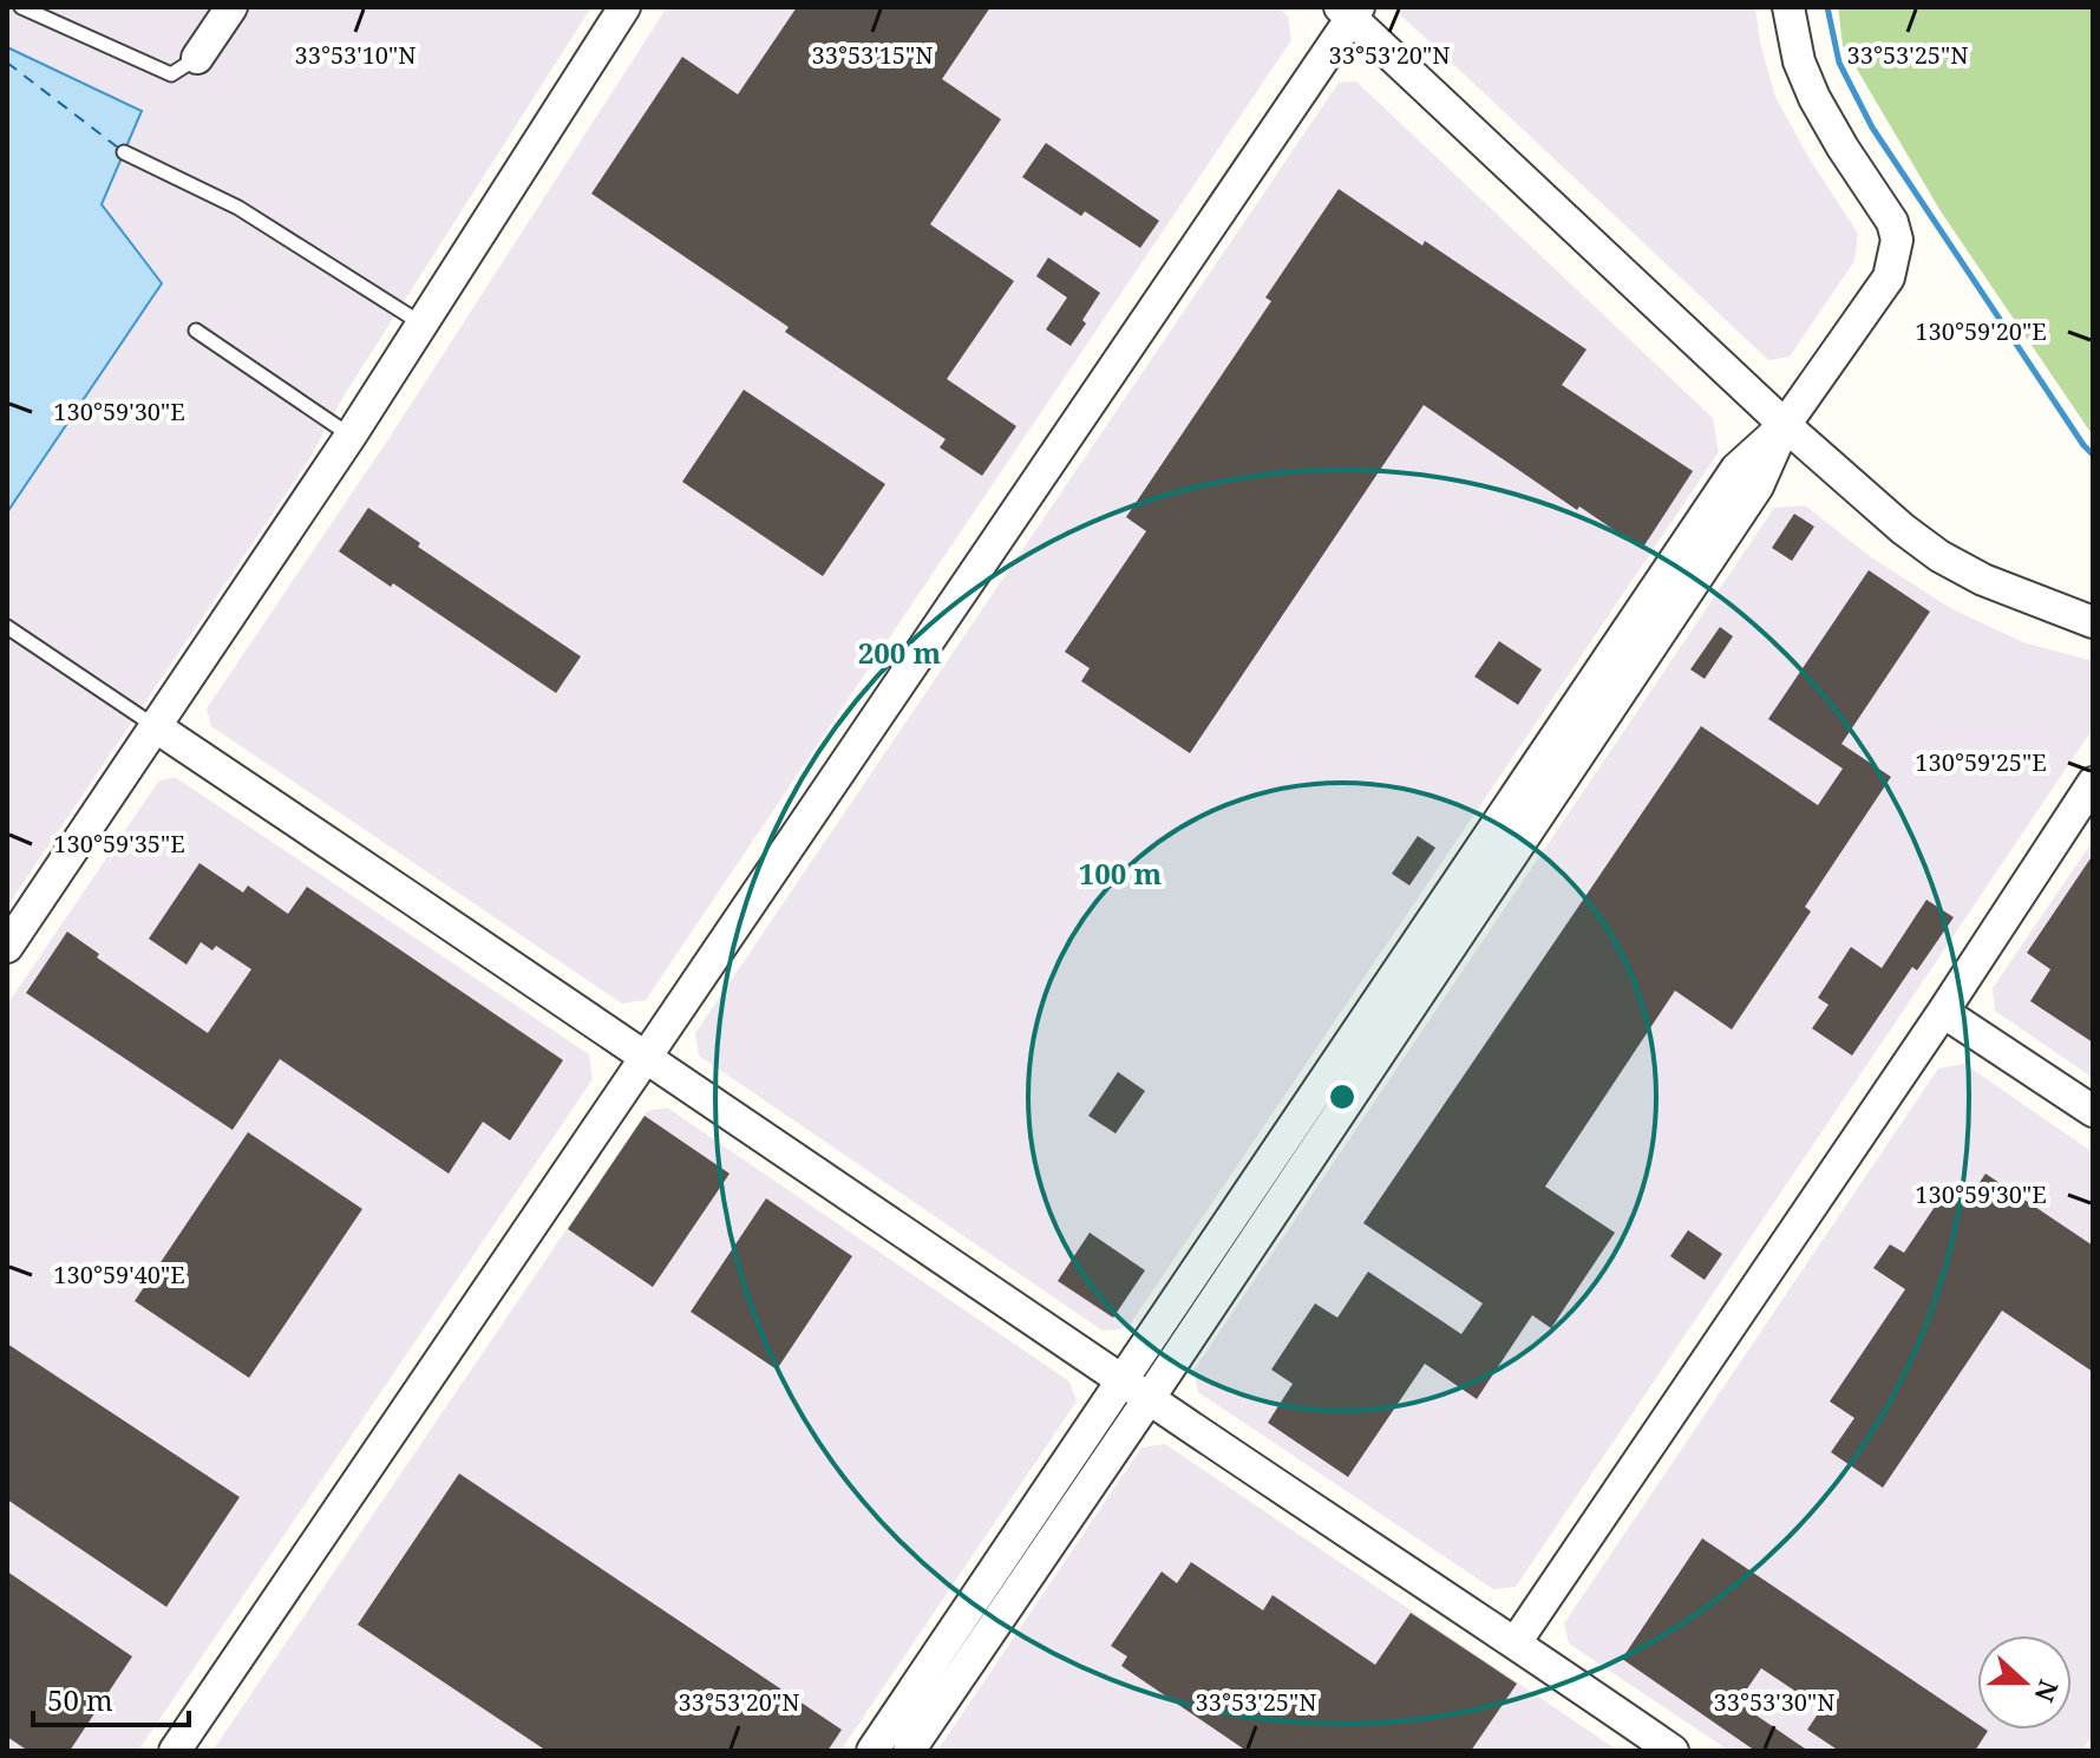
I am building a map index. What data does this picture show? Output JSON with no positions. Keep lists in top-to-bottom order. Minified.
{"scale_bar":"50 m","north":"right","coordinates":["33°53'10\"N","33°53'15\"N","33°53'20\"N","33°53'25\"N","130°59'20\"E","130°59'30\"E","130°59'25\"E","130°59'35\"E","130°59'40\"E","33°53'30\"N"],"rings":["200 m","100 m"]}
